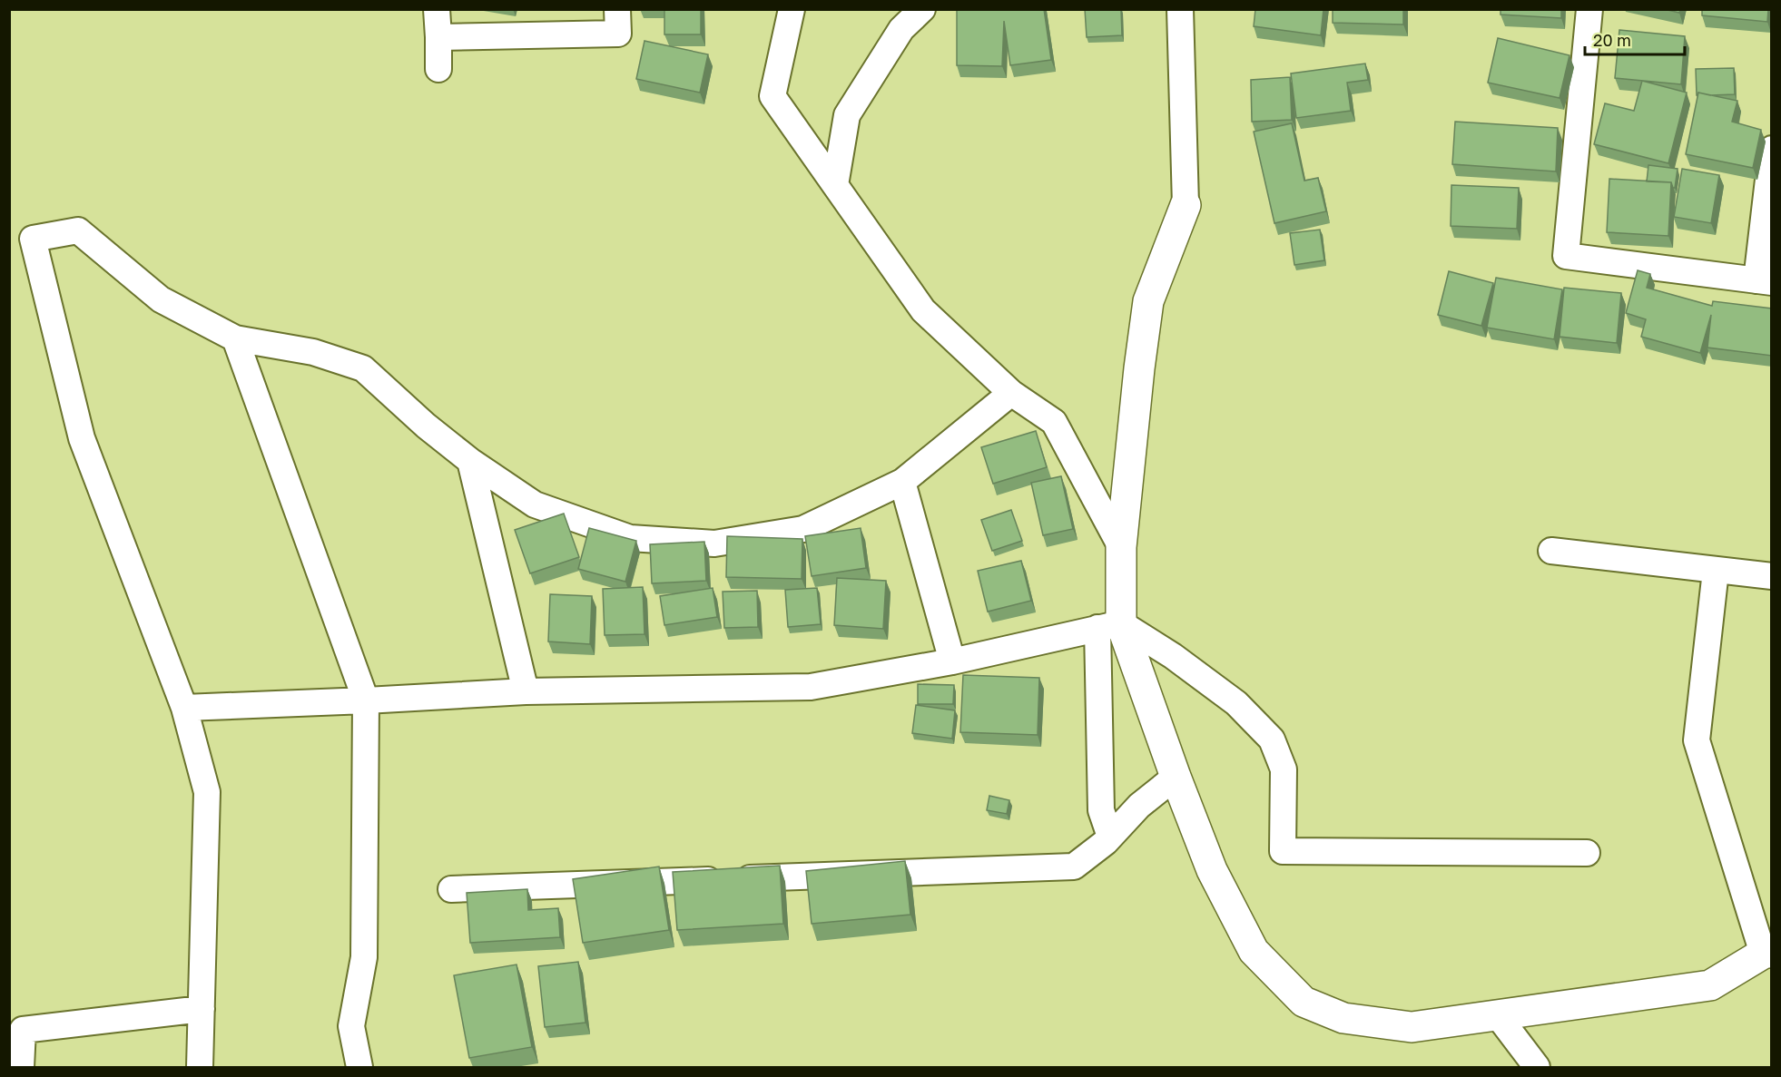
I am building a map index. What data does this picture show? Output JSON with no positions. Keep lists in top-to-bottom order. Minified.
{"scale_bar":"20 m"}
